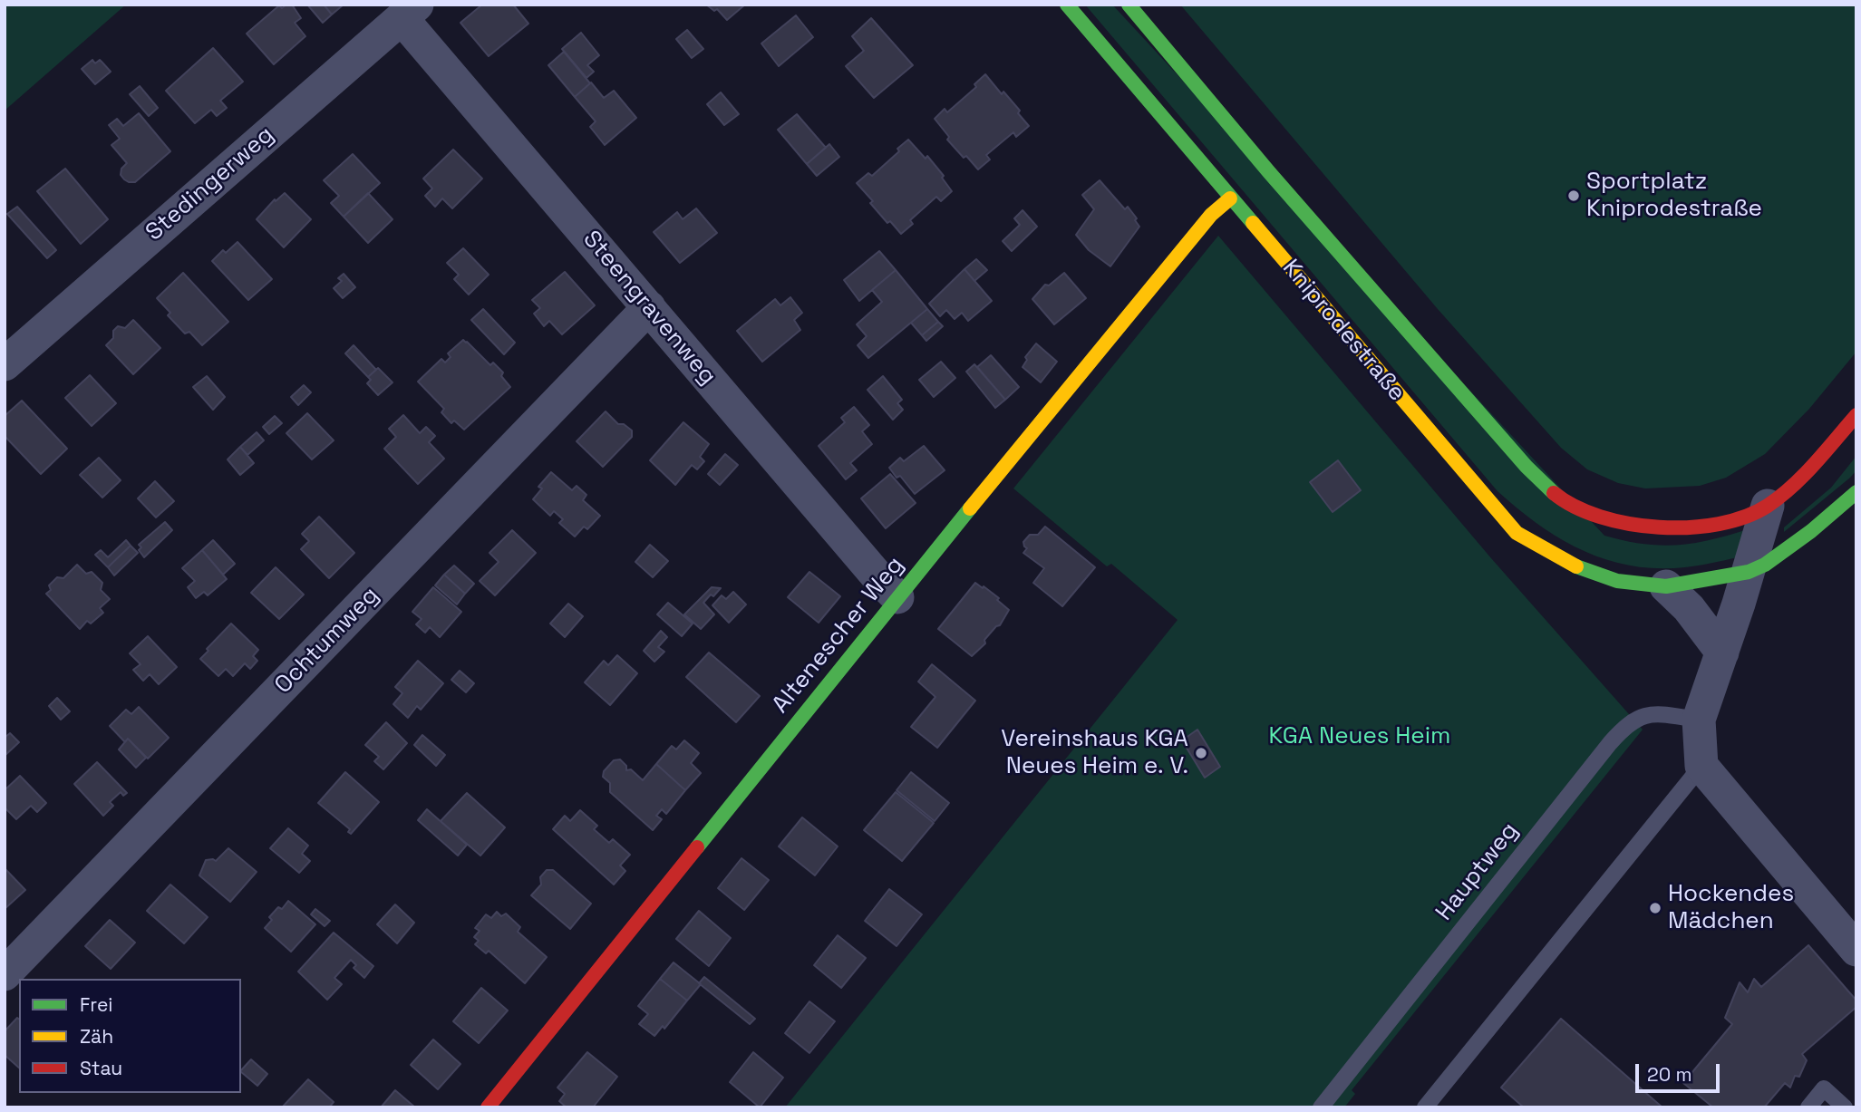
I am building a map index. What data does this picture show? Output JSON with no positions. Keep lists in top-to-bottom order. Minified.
{"streets":{"main road":["Kniprodestraße","Altenescher Weg"],"street":["Stedingerweg","Steengravenweg","Ochtumweg"],"lane":["Hauptweg"]},"crossings":[["Stedingerweg","Steengravenweg"],["Steengravenweg","Altenescher Weg"],["Steengravenweg","Ochtumweg"],["Kniprodestraße","Altenescher Weg"]],"parks":["KGA Neues Heim"],"places":["Sportplatz Kniprodestraße","Vereinshaus KGA Neues Heim e. V.","Hockendes Mädchen"],"legend":["Frei","Zäh","Stau"],"scale_bar":"20 m"}
